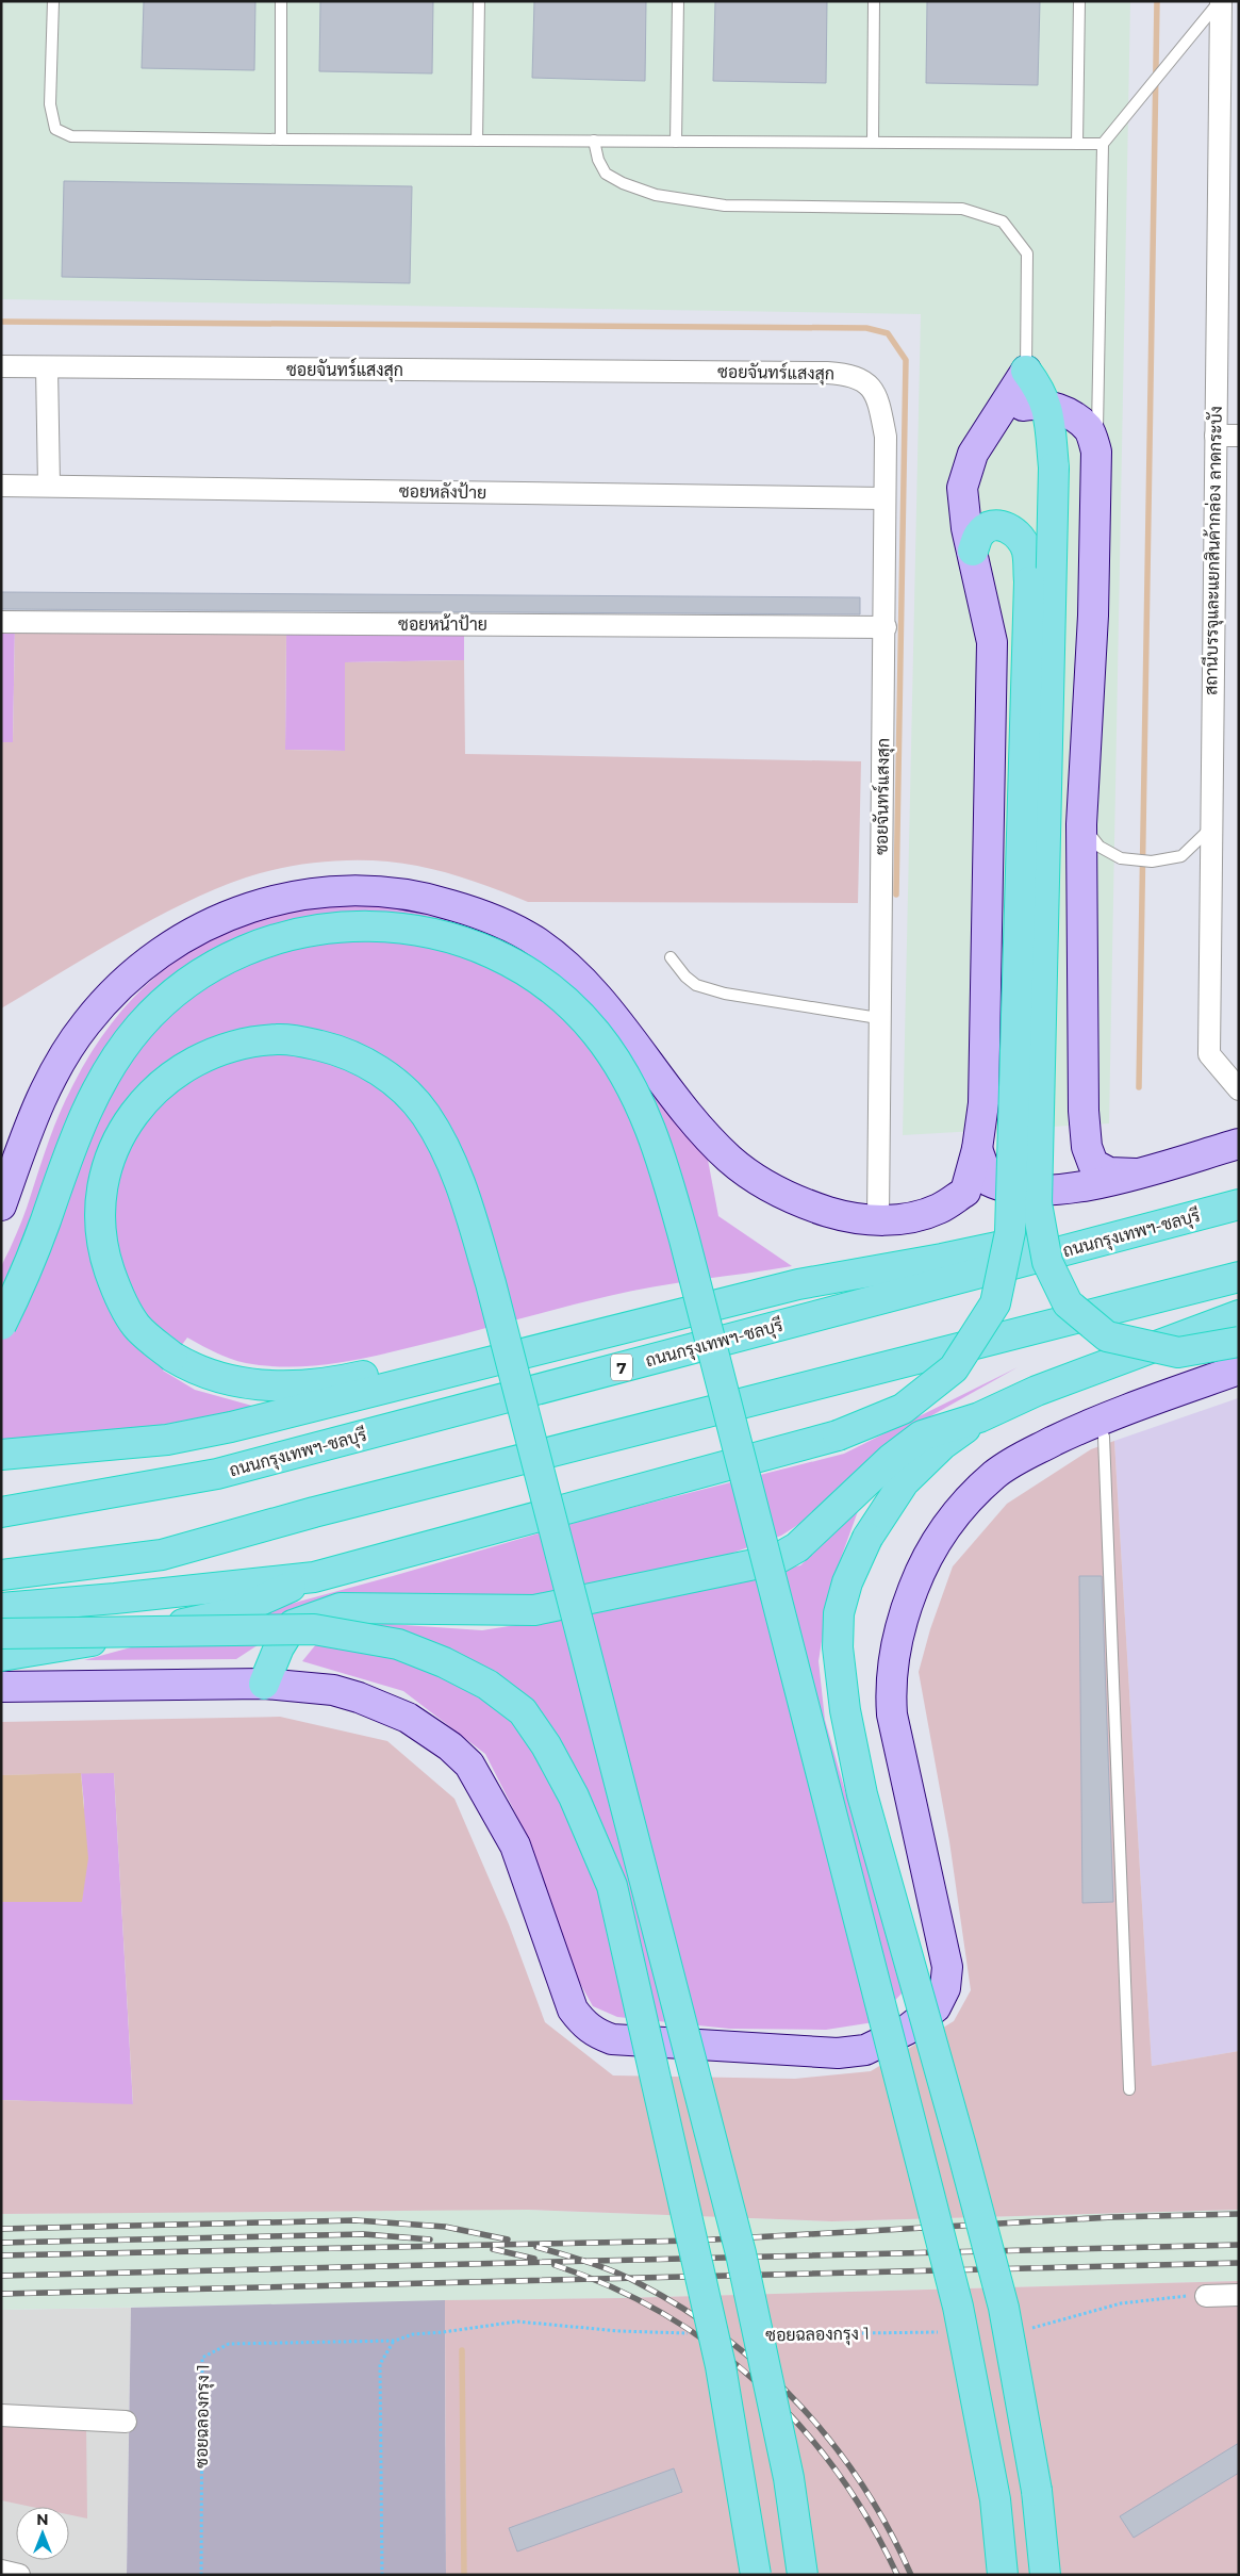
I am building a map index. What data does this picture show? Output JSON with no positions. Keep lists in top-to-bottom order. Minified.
{"streets":{"highway":["ถนนกรุงเทพฯ-ชลบุรี","7"],"street":["ซอยจันทร์แสงสุก","ซอยหลังป้าย","สถานีบรรจุและแยกสินค้ากล่อง ลาดกระบัง","ซอยหน้าป้าย"],"path":["ซอยฉลองกรุง 1"]},"crossings":[["ซอยจันทร์แสงสุก","ซอยหลังป้าย"],["ซอยจันทร์แสงสุก","ซอยหน้าป้าย"]],"north":"top"}
